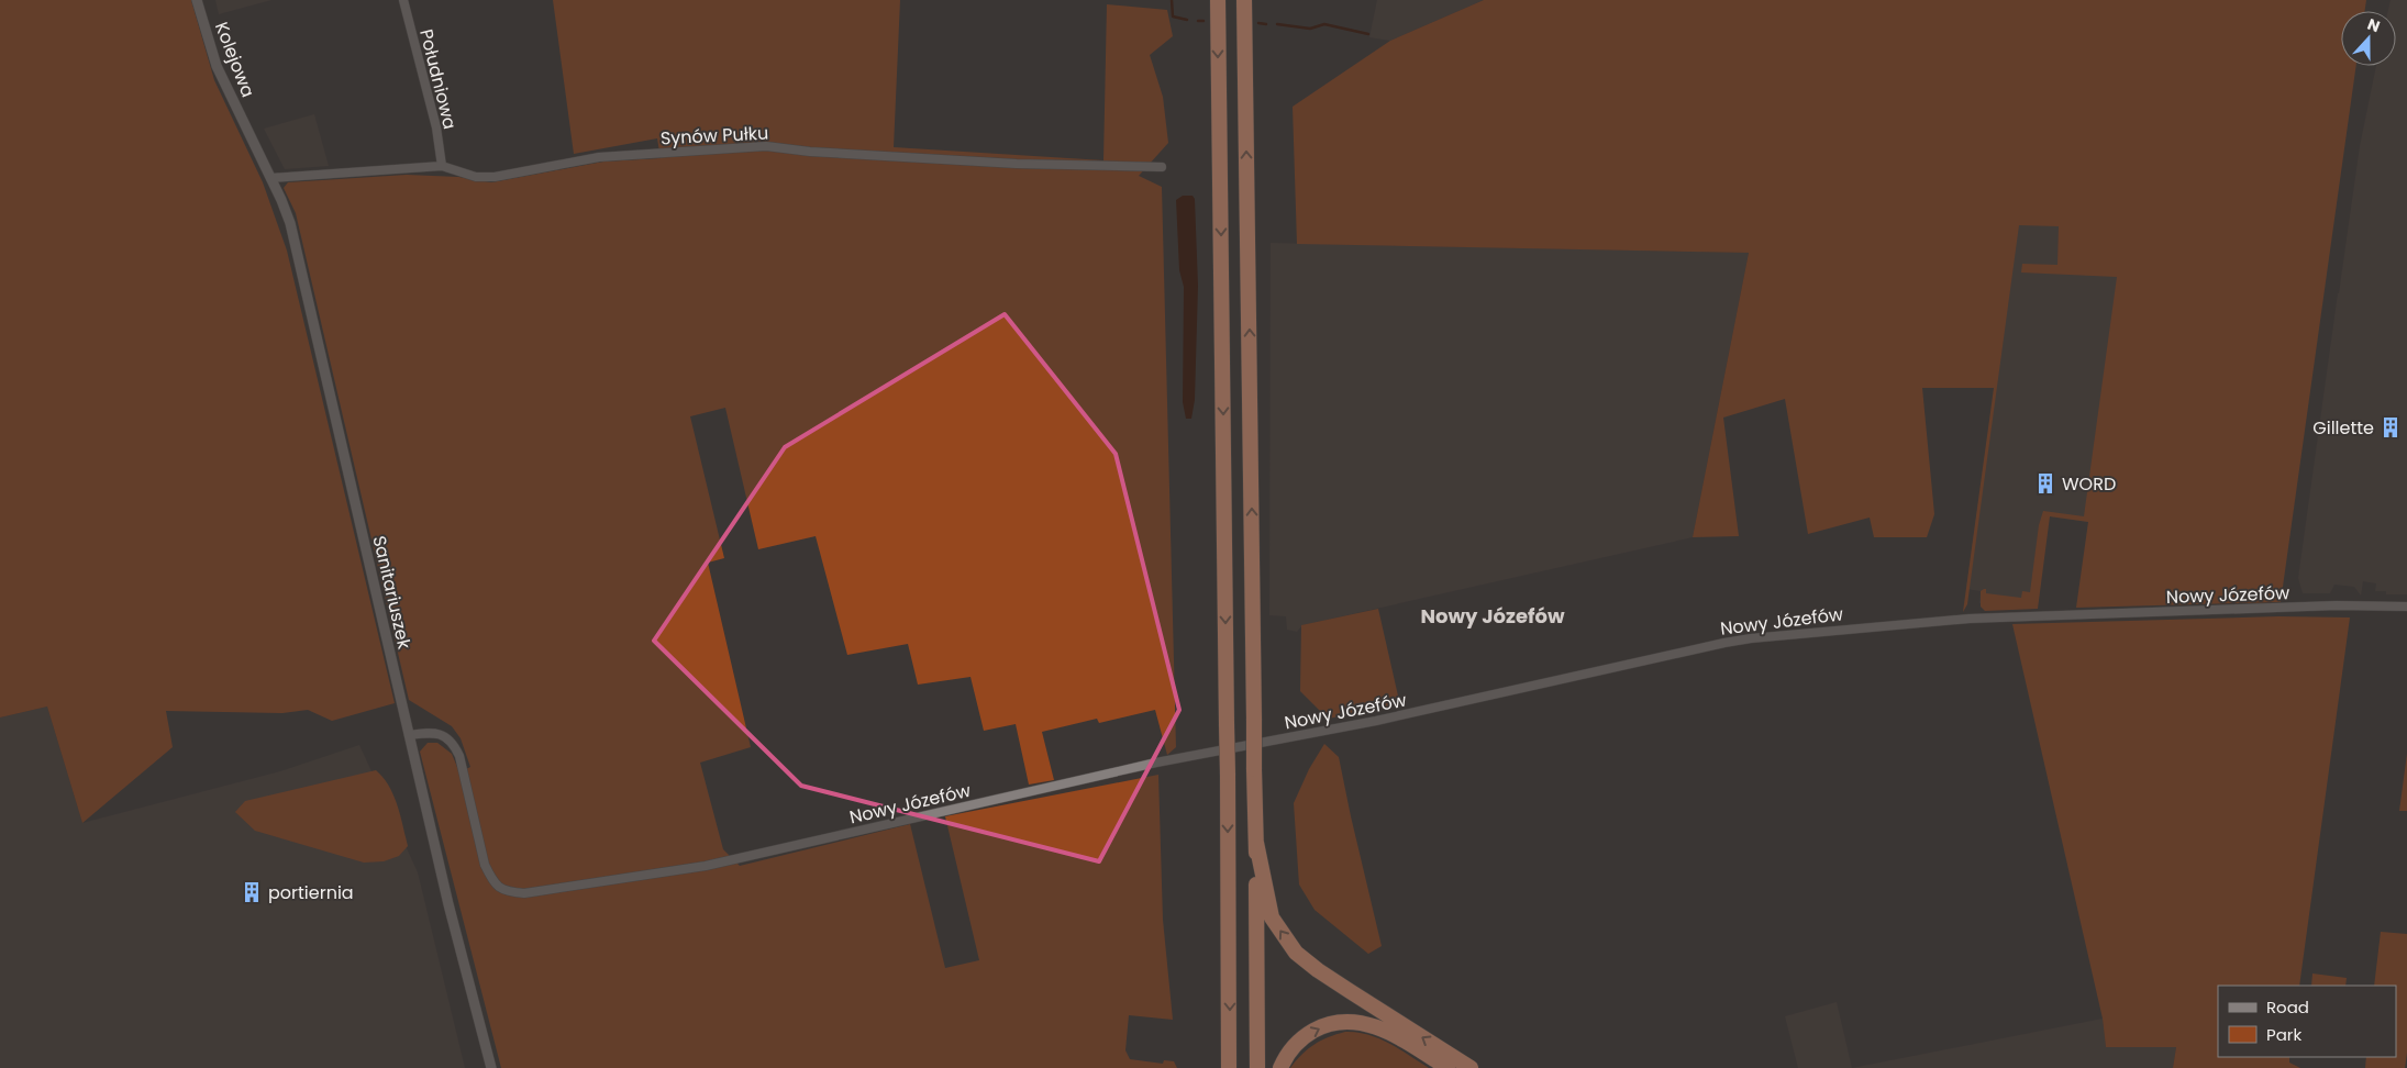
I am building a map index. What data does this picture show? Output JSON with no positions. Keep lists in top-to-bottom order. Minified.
{"streets":{"street":["Kolejowa","Południowa","Synów Pułku","Sanitariuszek","Nowy Józefów"]},"crossings":[["Kolejowa","Sanitariuszek"],["Południowa","Synów Pułku"],["Synów Pułku","Sanitariuszek"],["Sanitariuszek","Nowy Józefów"]],"districts":["Nowy Józefów"],"places":{"building":["Gillette","WORD","portiernia"]},"legend":["Road","Park"],"north":"top"}
